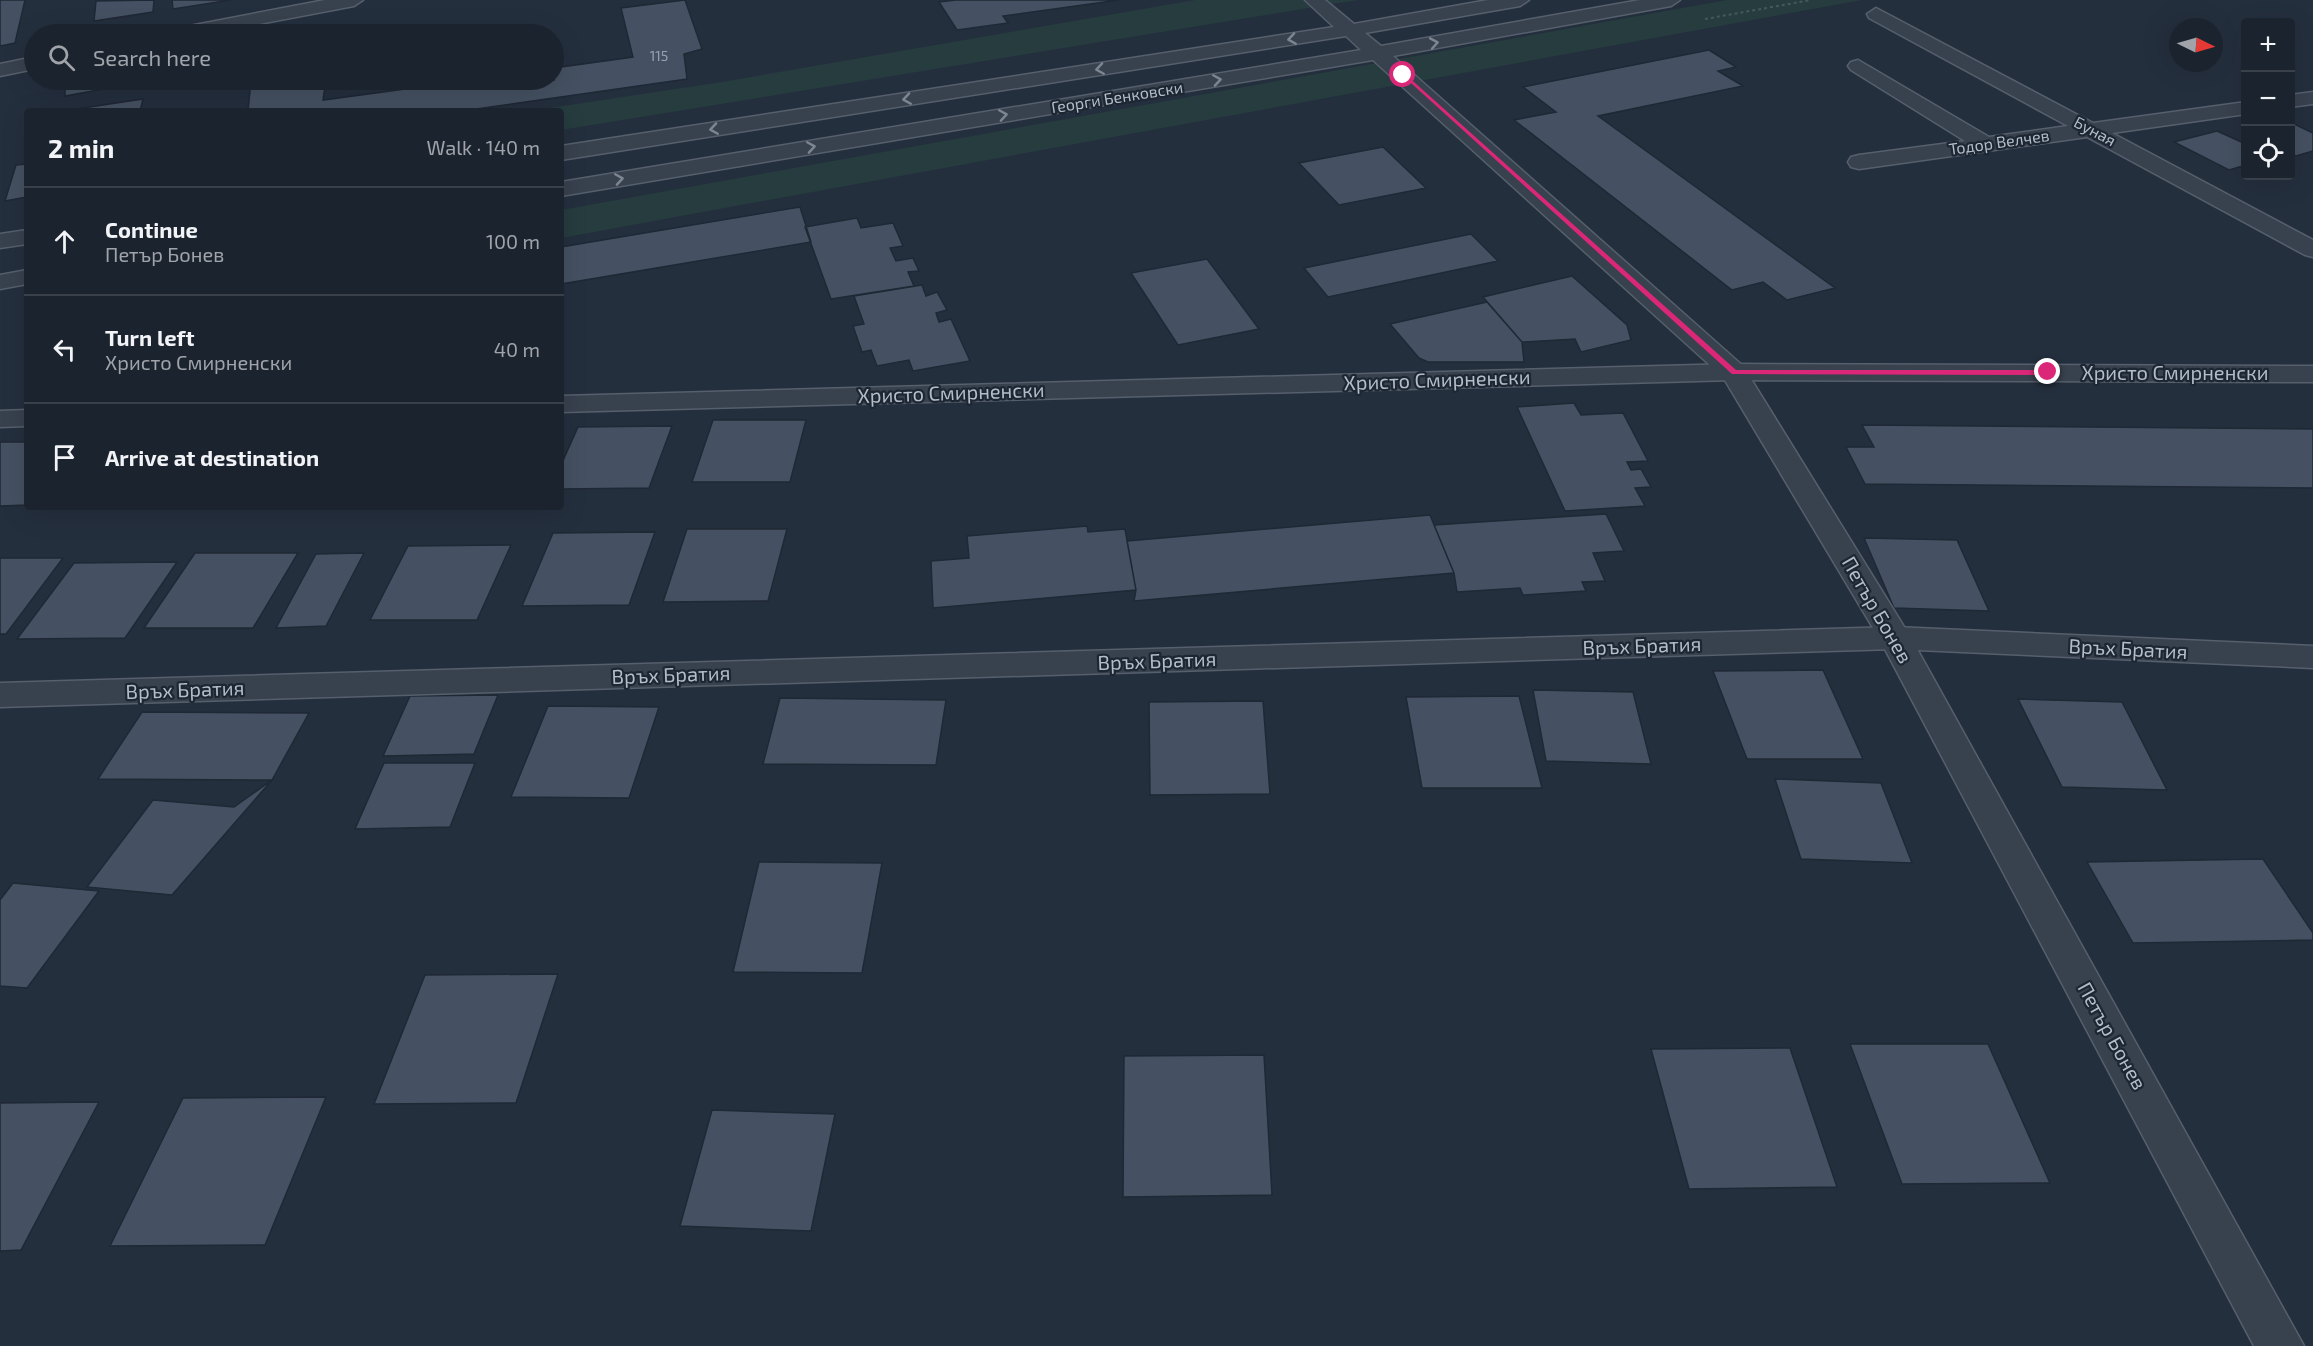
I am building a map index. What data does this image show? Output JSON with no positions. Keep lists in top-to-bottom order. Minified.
{"streets":{"street":["Георги Бенковски","Буная","Тодор Велчев","Христо Смирненски","Петър Бонев","Връх Братия"]},"crossings":[["Георги Бенковски","Петър Бонев"],["Буная","Тодор Велчев"],["Христо Смирненски","Петър Бонев"],["Петър Бонев","Връх Братия"]],"house_numbers":["115"],"north":"right","page":{"map_buttons":["+","−"],"search":"Search here","heading":["2 min","Walk · 140 m"],"list":[["Continue","Петър Бонев","100 m"],["Turn left","Христо Смирненски","40 m"],"Arrive at destination"]}}
